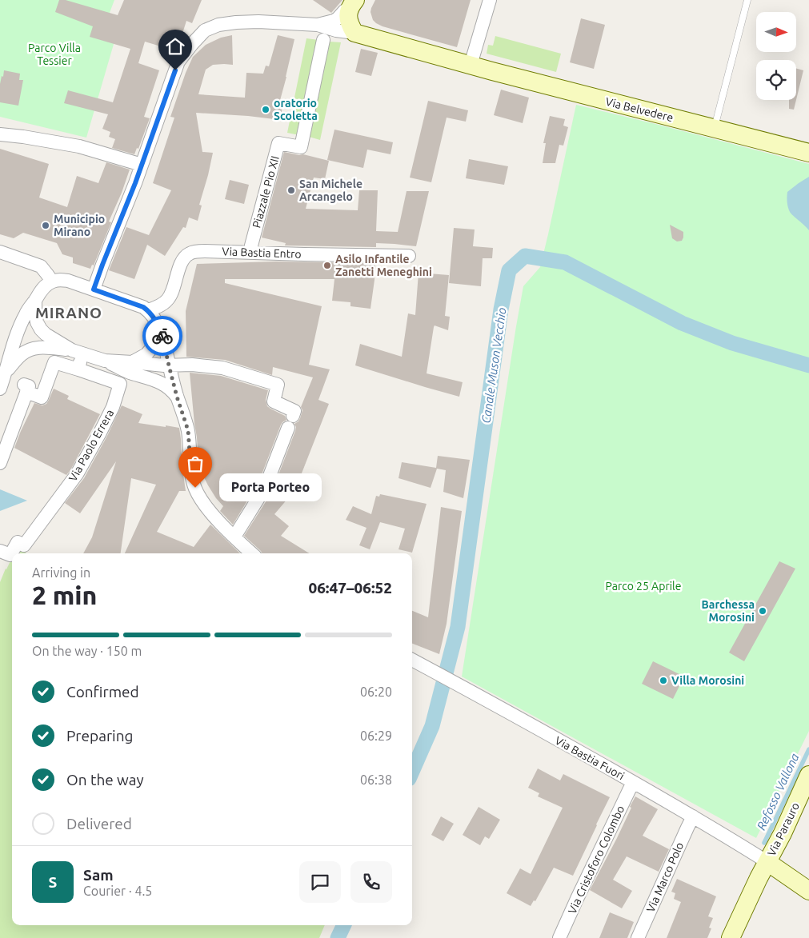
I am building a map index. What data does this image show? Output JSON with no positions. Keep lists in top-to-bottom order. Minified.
{"streets":{"street":["Via Belvedere","Piazzale Pio XII","Via Bastia Entro","Via Paolo Errera","Via Bastia Fuori","Via Parauro","Via Cristoforo Colombo","Via Marco Polo"]},"crossings":[["Piazzale Pio XII","Via Bastia Entro"],["Via Bastia Fuori","Via Parauro"],["Via Bastia Fuori","Via Cristoforo Colombo"],["Via Bastia Fuori","Via Marco Polo"]],"districts":["MIRANO"],"water":["Canale Muson Vecchio","Refosso Vallona"],"parks":["Parco Villa Tessier","Parco 25 Aprile"],"places":["oratorio Scoletta","San Michele Arcangelo","Municipio Mirano","Asilo Infantile Zanetti Meneghini","Porta Porteo","Barchessa Morosini","Villa Morosini"],"north":"right","page":{"bubble":"Porta Porteo","heading":["2 min","Arriving in","06:47–06:52"],"panel":["Sam","Courier · 4.5"],"bar":"On the way · 150 m","list":[["Confirmed","06:20"],["Preparing","06:29"],["On the way","06:38"],"Delivered"],"round":"S"}}
